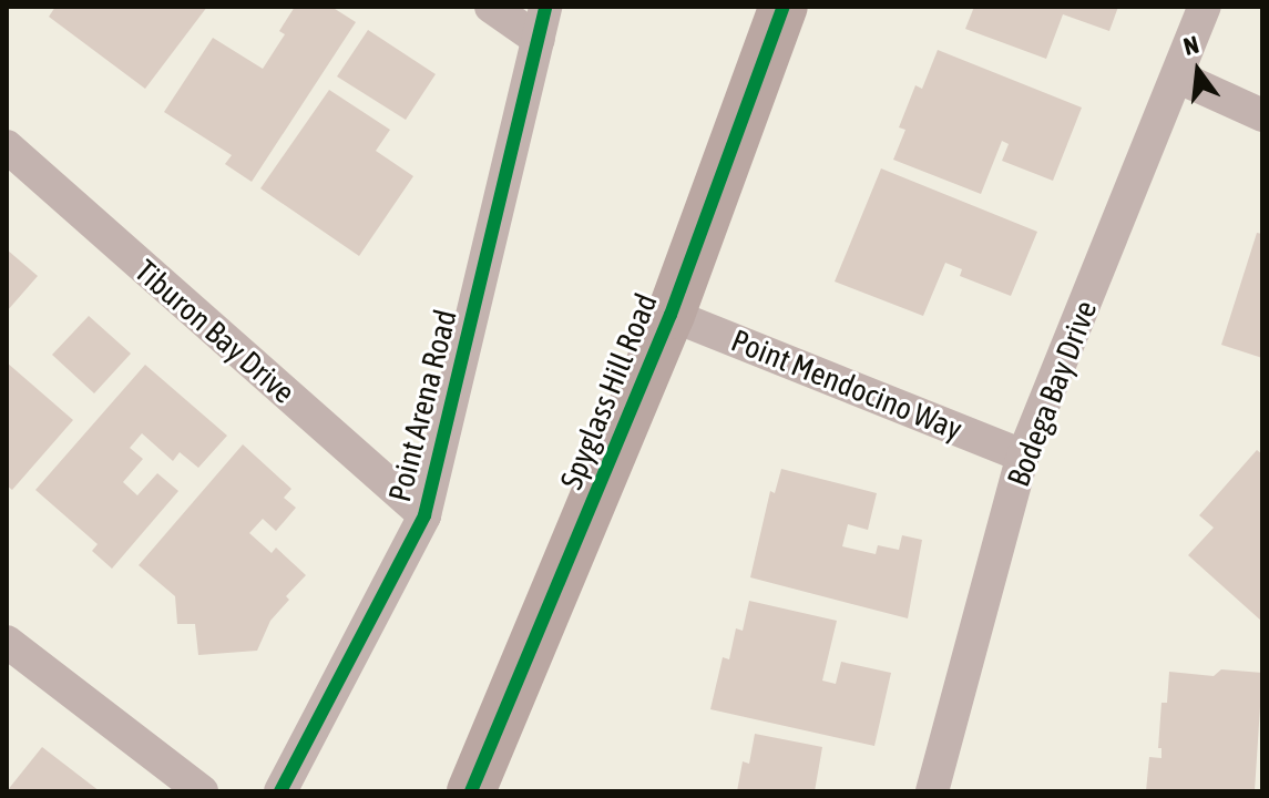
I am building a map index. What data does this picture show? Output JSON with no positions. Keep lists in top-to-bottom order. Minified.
{"streets":{"main road":["Spyglass Hill Road"],"street":["Tiburon Bay Drive","Point Mendocino Way","Bodega Bay Drive","Point Arena Road"]},"crossings":[["Tiburon Bay Drive","Point Arena Road"],["Point Mendocino Way","Spyglass Hill Road"],["Point Mendocino Way","Bodega Bay Drive"]],"north":"top"}
